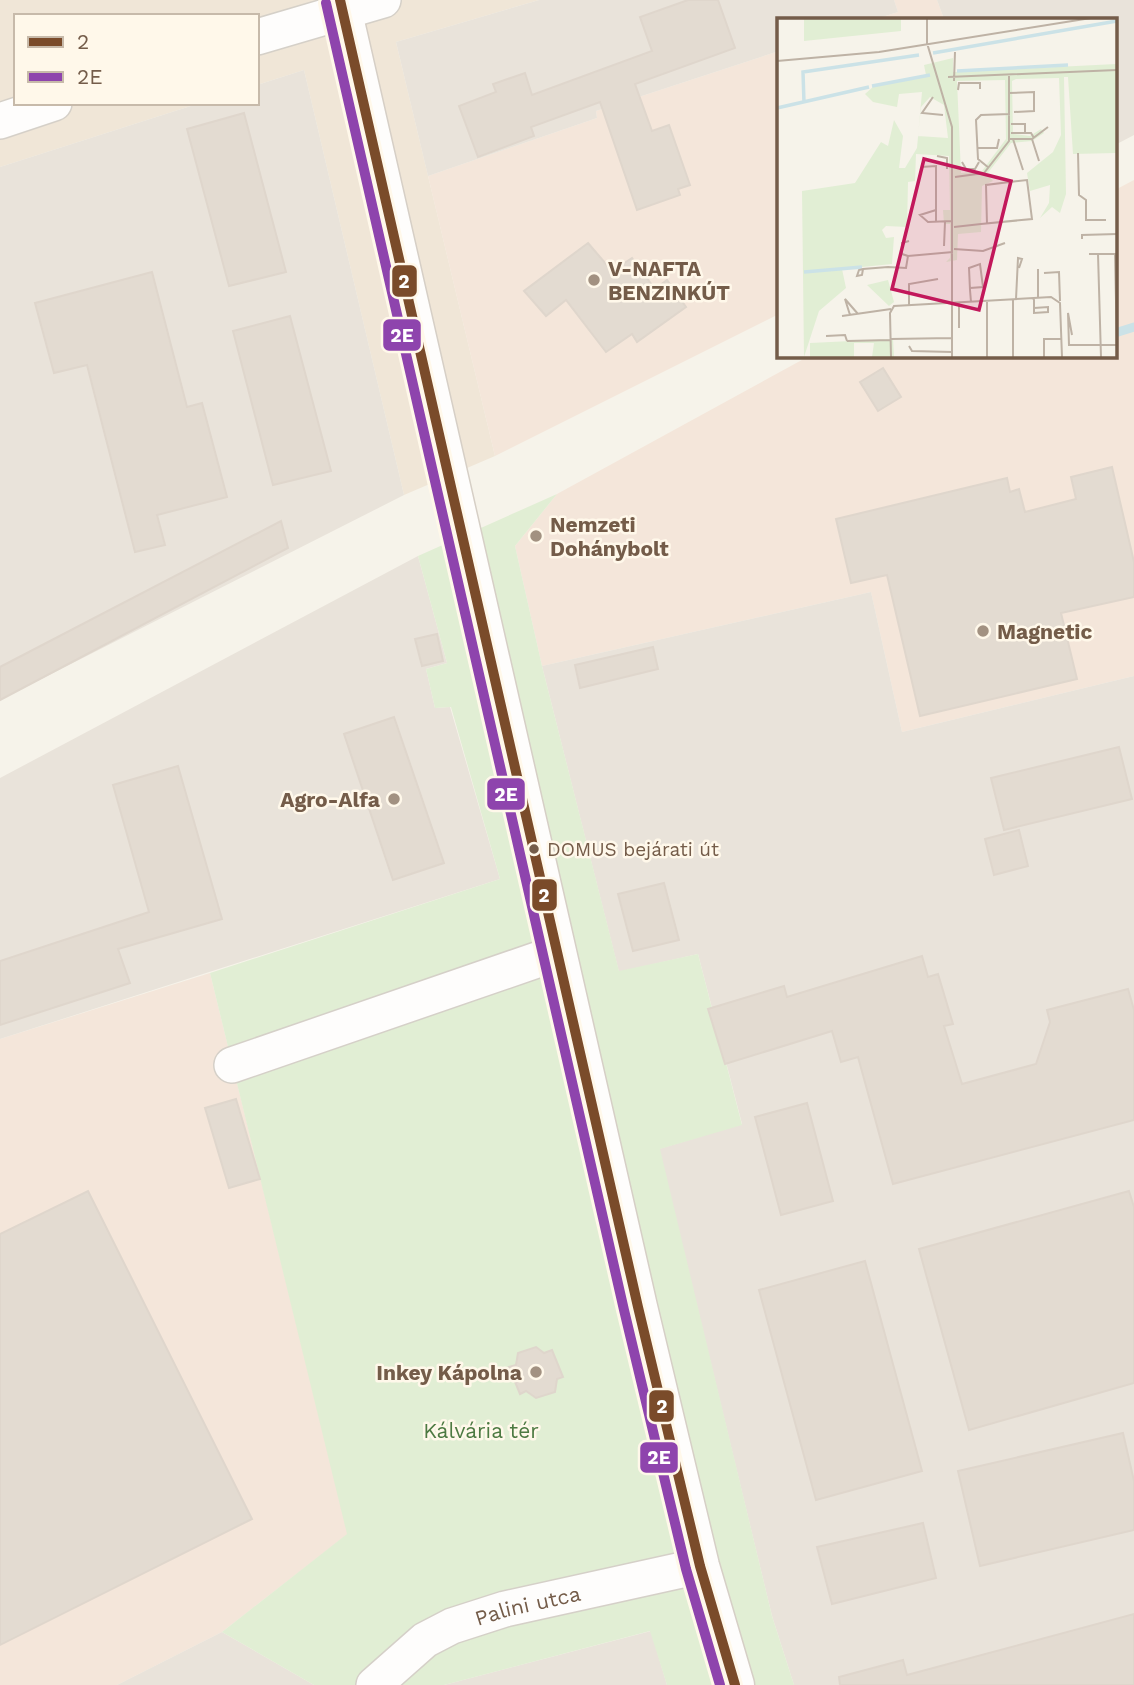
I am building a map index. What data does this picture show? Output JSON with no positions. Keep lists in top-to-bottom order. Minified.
{"streets":{"street":["Palini utca"]},"parks":["Kálvária tér"],"places":["V-NAFTA BENZINKÚT","Nemzeti Dohánybolt","Magnetic","Agro-Alfa","DOMUS bejárati út","Inkey Kápolna"],"lines":["transit line 2","transit line 2E"],"legend":["2","2E"]}
